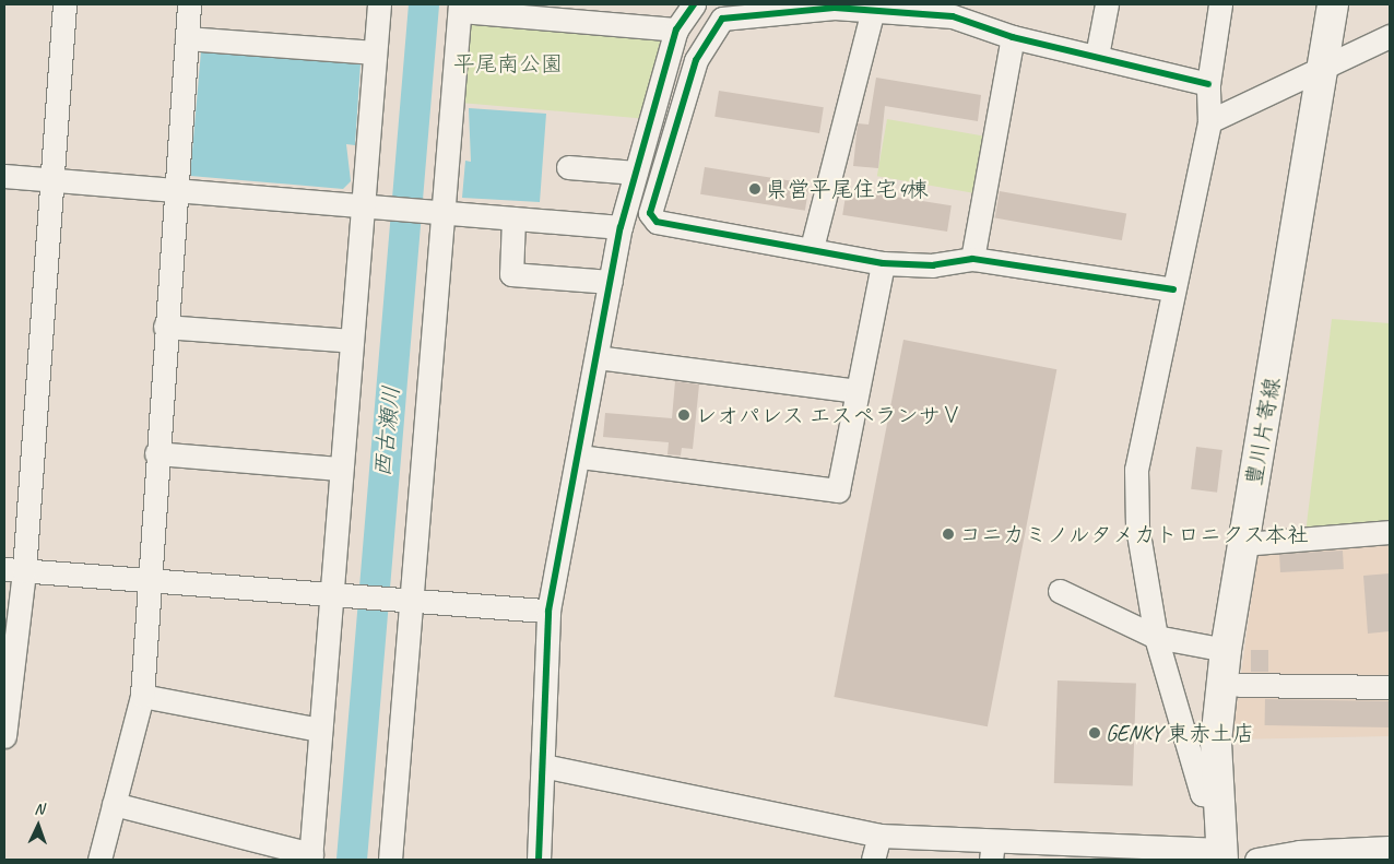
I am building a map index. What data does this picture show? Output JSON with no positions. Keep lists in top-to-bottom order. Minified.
{"streets":{"main road":["豊川片寄線"]},"water":["西古瀬川"],"parks":["平尾南公園"],"places":["県営平尾住宅4棟","レオパレス エスペランサⅤ","コニカミノルタメカトロニクス本社","GENKY 東赤土店"],"north":"top"}
